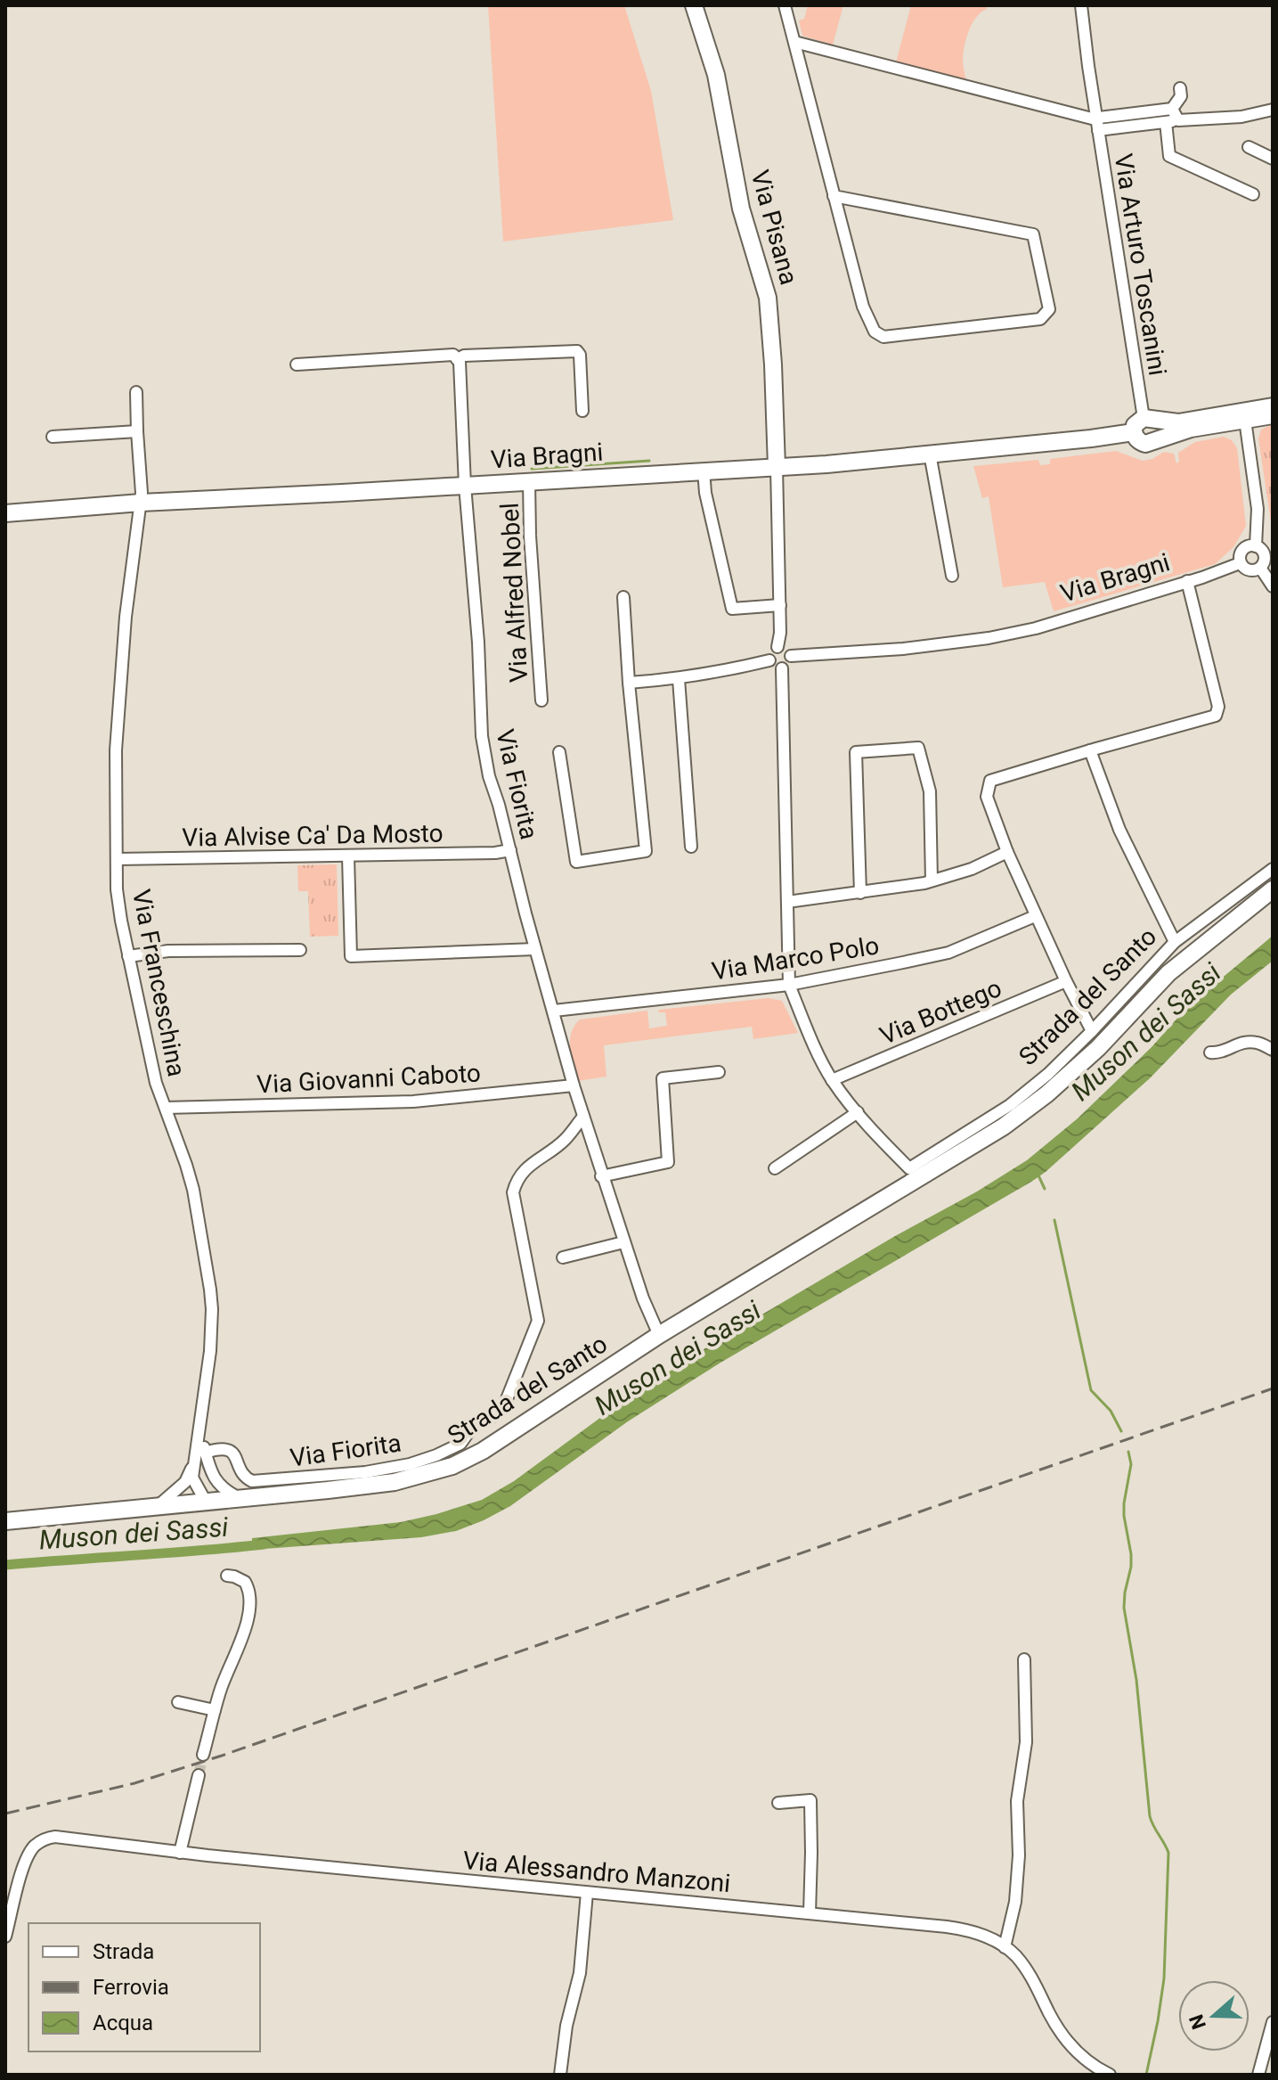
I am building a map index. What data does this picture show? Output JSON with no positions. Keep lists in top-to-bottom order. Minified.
{"streets":{"street":["Via Pisana","Via Arturo Toscanini","Via Bragni","Via Alfred Nobel","Via Fiorita","Via Alvise Ca' Da Mosto","Via Marco Polo","Via Franceschina","Strada del Santo","Via Bottego","Via Giovanni Caboto","Via Alessandro Manzoni"]},"crossings":[["Via Pisana","Via Bragni"],["Via Arturo Toscanini","Via Bragni"],["Via Bragni","Via Alfred Nobel"],["Via Bragni","Via Fiorita"],["Via Bragni","Via Franceschina"],["Via Fiorita","Via Alvise Ca' Da Mosto"],["Via Fiorita","Via Marco Polo"],["Via Fiorita","Via Franceschina"],["Via Fiorita","Strada del Santo"],["Via Fiorita","Via Giovanni Caboto"],["Via Alvise Ca' Da Mosto","Via Franceschina"],["Via Franceschina","Strada del Santo"],["Via Franceschina","Via Giovanni Caboto"]],"water":["Muson dei Sassi"],"legend":["Strada","Ferrovia","Acqua"],"north":"left"}
